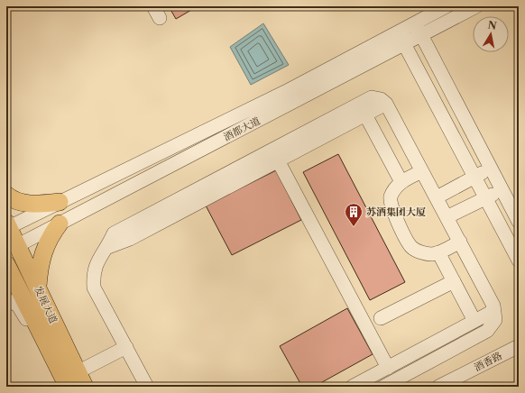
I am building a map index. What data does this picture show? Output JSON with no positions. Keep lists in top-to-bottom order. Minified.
{"streets":{"main road":["发展大道"],"street":["酒都大道","酒香路"]},"crossings":[["酒都大道","发展大道"]],"places":{"building":["苏酒集团大厦"]},"north":"top"}
